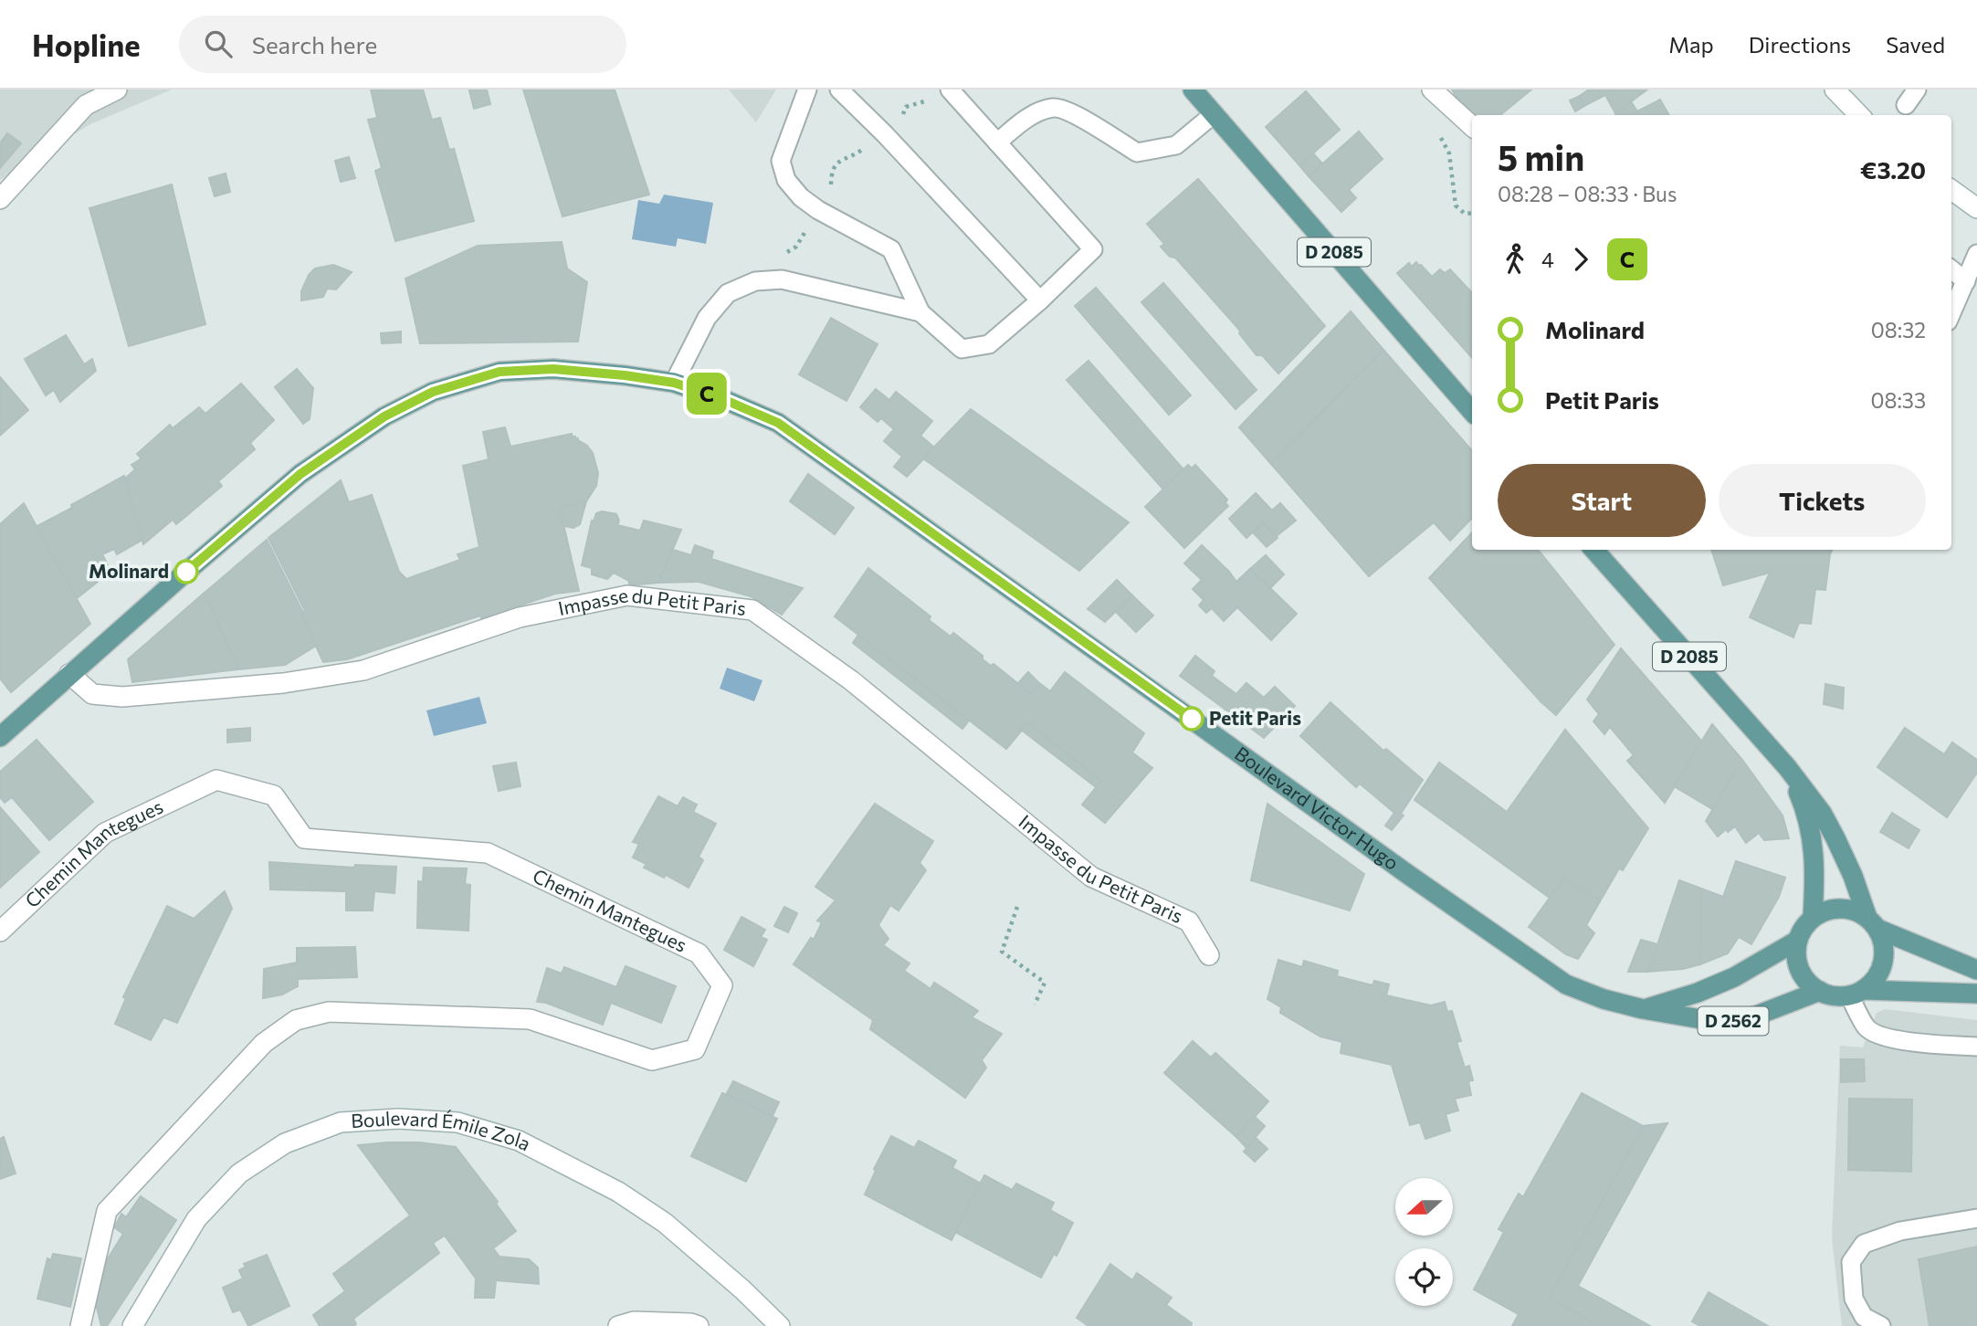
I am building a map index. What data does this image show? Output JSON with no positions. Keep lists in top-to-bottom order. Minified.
{"streets":{"main road":["D 2085","Boulevard Victor Hugo","D 2562"],"street":["Impasse du Petit Paris","Chemin Mantegues","Boulevard Émile Zola"]},"crossings":[["D 2085","Boulevard Victor Hugo"],["D 2085","D 2562"],["Impasse du Petit Paris","Boulevard Victor Hugo"],["Boulevard Victor Hugo","D 2562"]],"places":["Molinard","Petit Paris"],"lines":["bus line C"],"north":"left","page":{"header":"Hopline","search":"Search here","nav":["Map","Directions","Saved"],"on_map":"C","heading":["5 min","08:28 – 08:33 · Bus","€3.20"],"legs":["4","C"],"list":[{"name":"Molinard","value":"08:32"},{"name":"Petit Paris","value":"08:33"}],"buttons":["Start","Tickets"]}}
